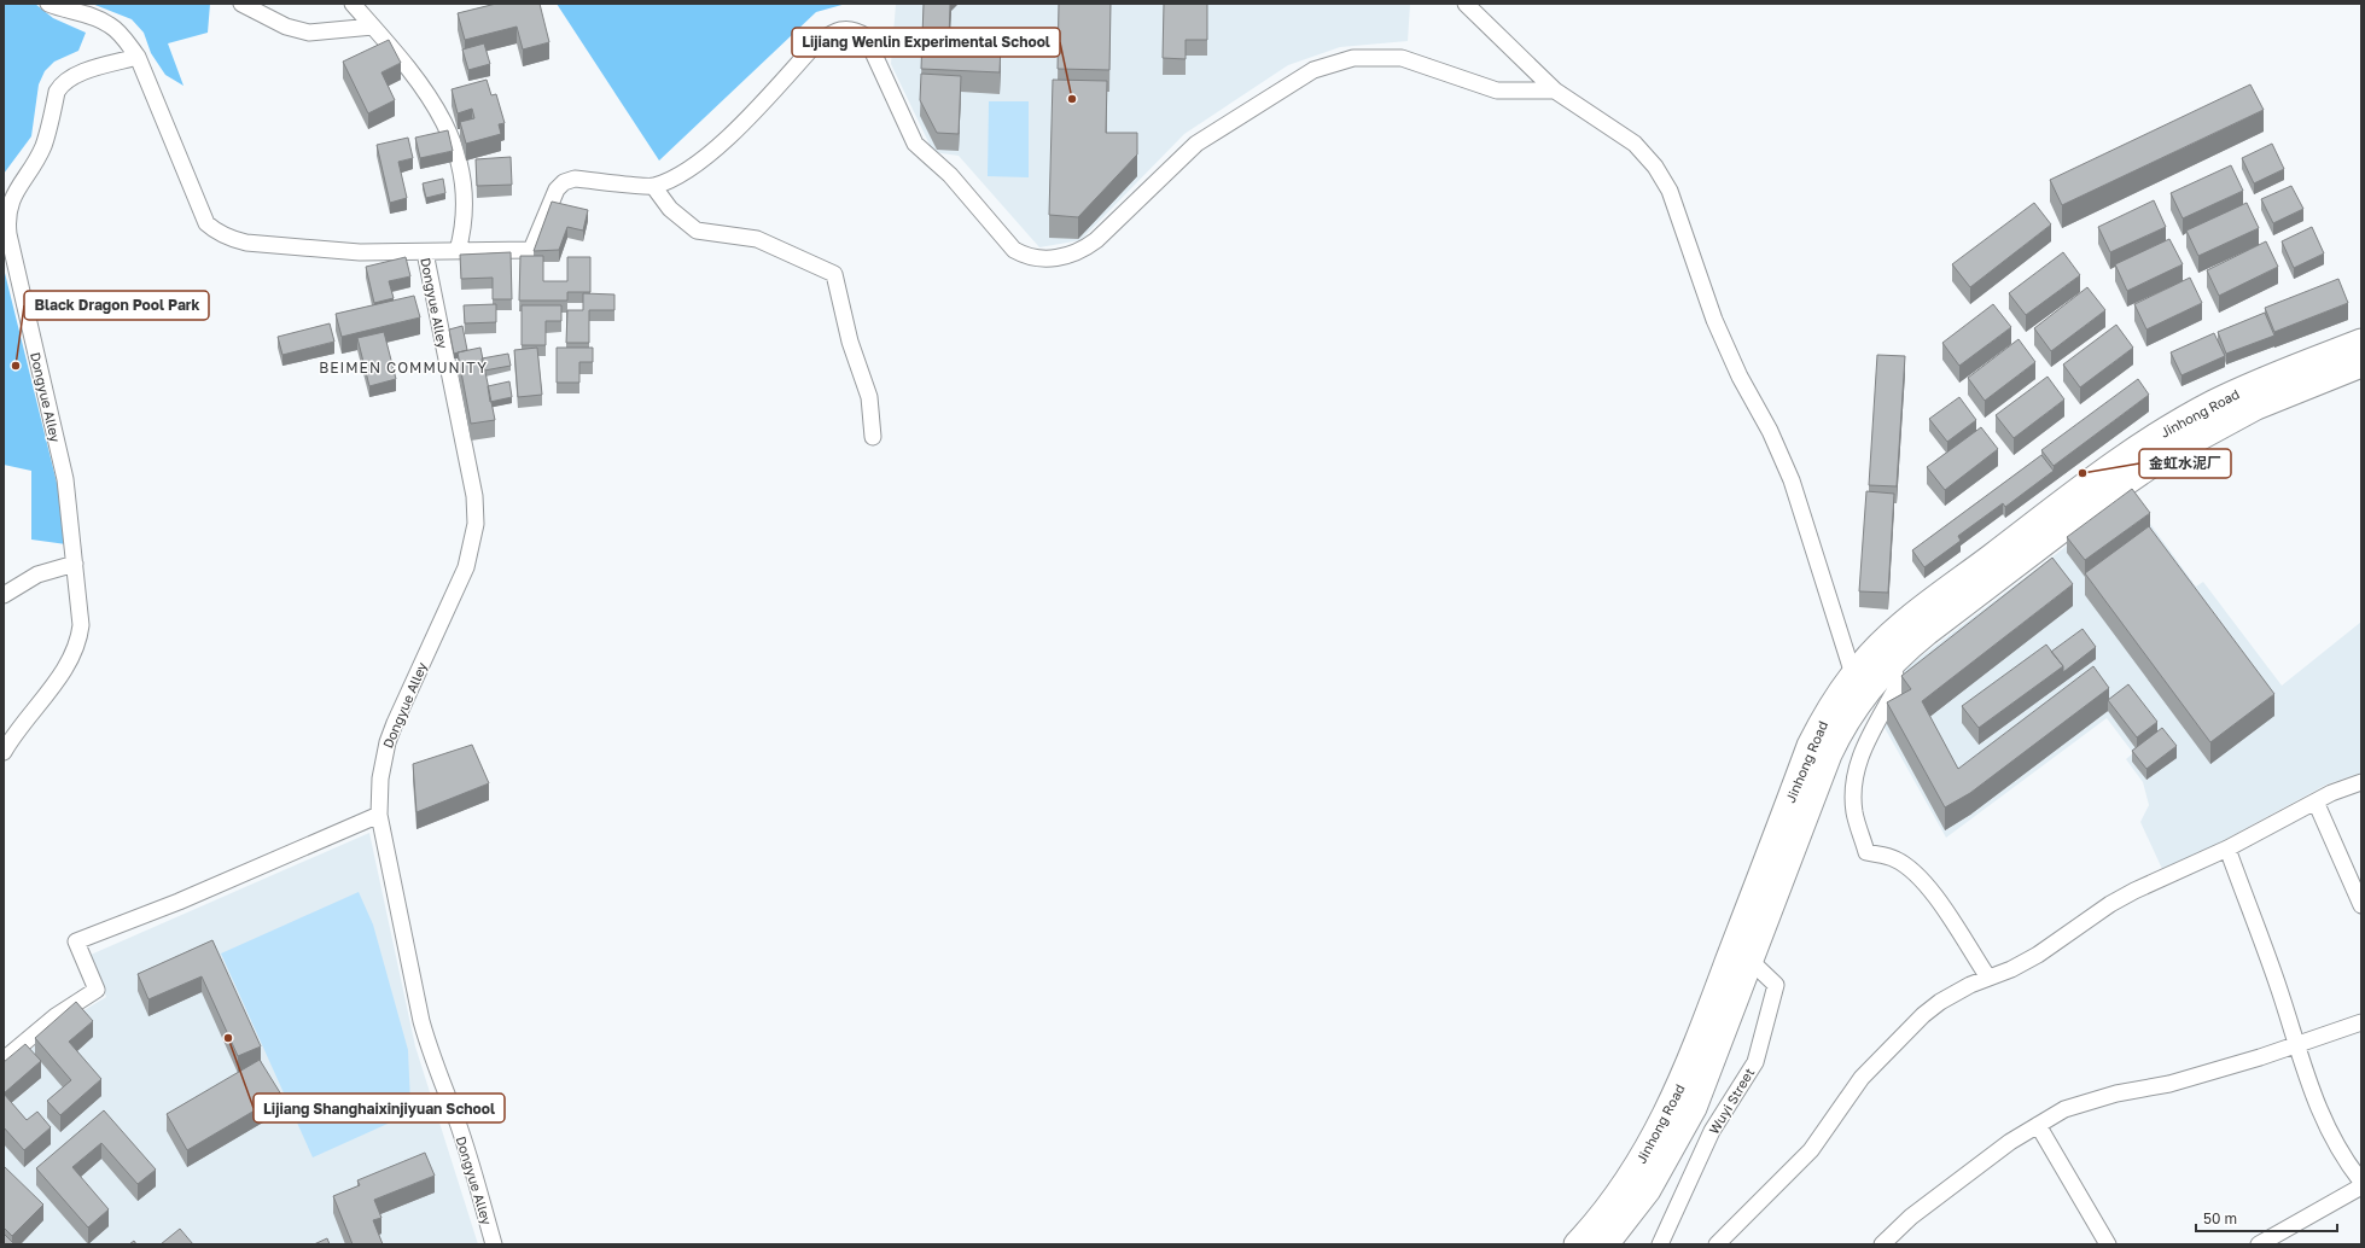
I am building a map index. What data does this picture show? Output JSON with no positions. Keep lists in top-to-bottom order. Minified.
{"streets":{"main road":["Jinhong Road"],"street":["Dongyue Alley","Wuyi Street"]},"crossings":[["Jinhong Road","Wuyi Street"]],"districts":["BEIMEN COMMUNITY"],"places":["Lijiang Wenlin Experimental School","Black Dragon Pool Park","金虹水泥厂","Lijiang Shanghaixinjiyuan School"],"scale_bar":"50 m"}
